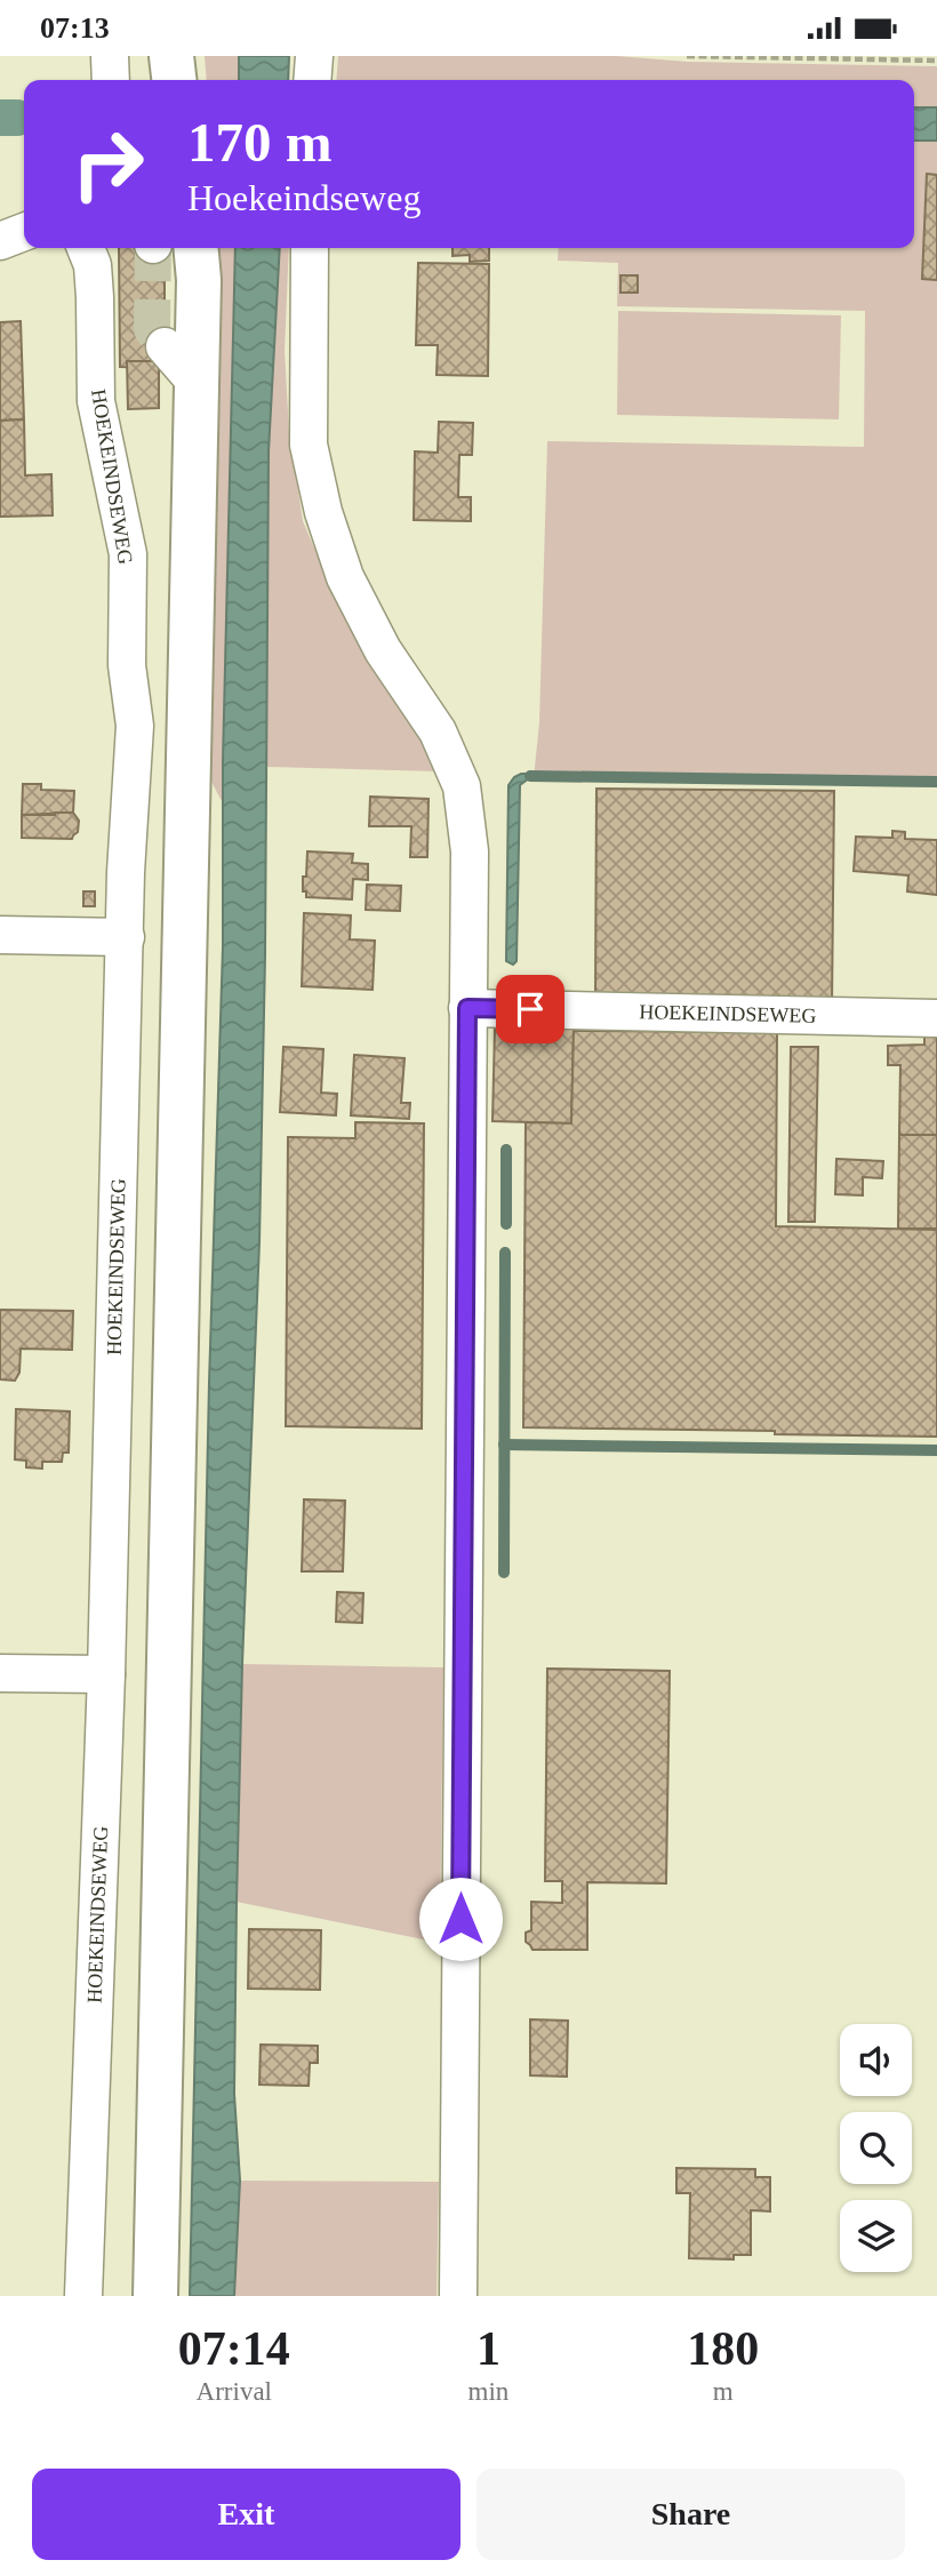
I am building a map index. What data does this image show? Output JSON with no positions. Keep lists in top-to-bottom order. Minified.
{"streets":{"street":["HOEKEINDSEWEG"]},"page":{"status":"07:13","turn":["170 m","Hoekeindseweg"],"eta":["07:14","Arrival","1","min","180","m"],"buttons":["Exit","Share"]}}
